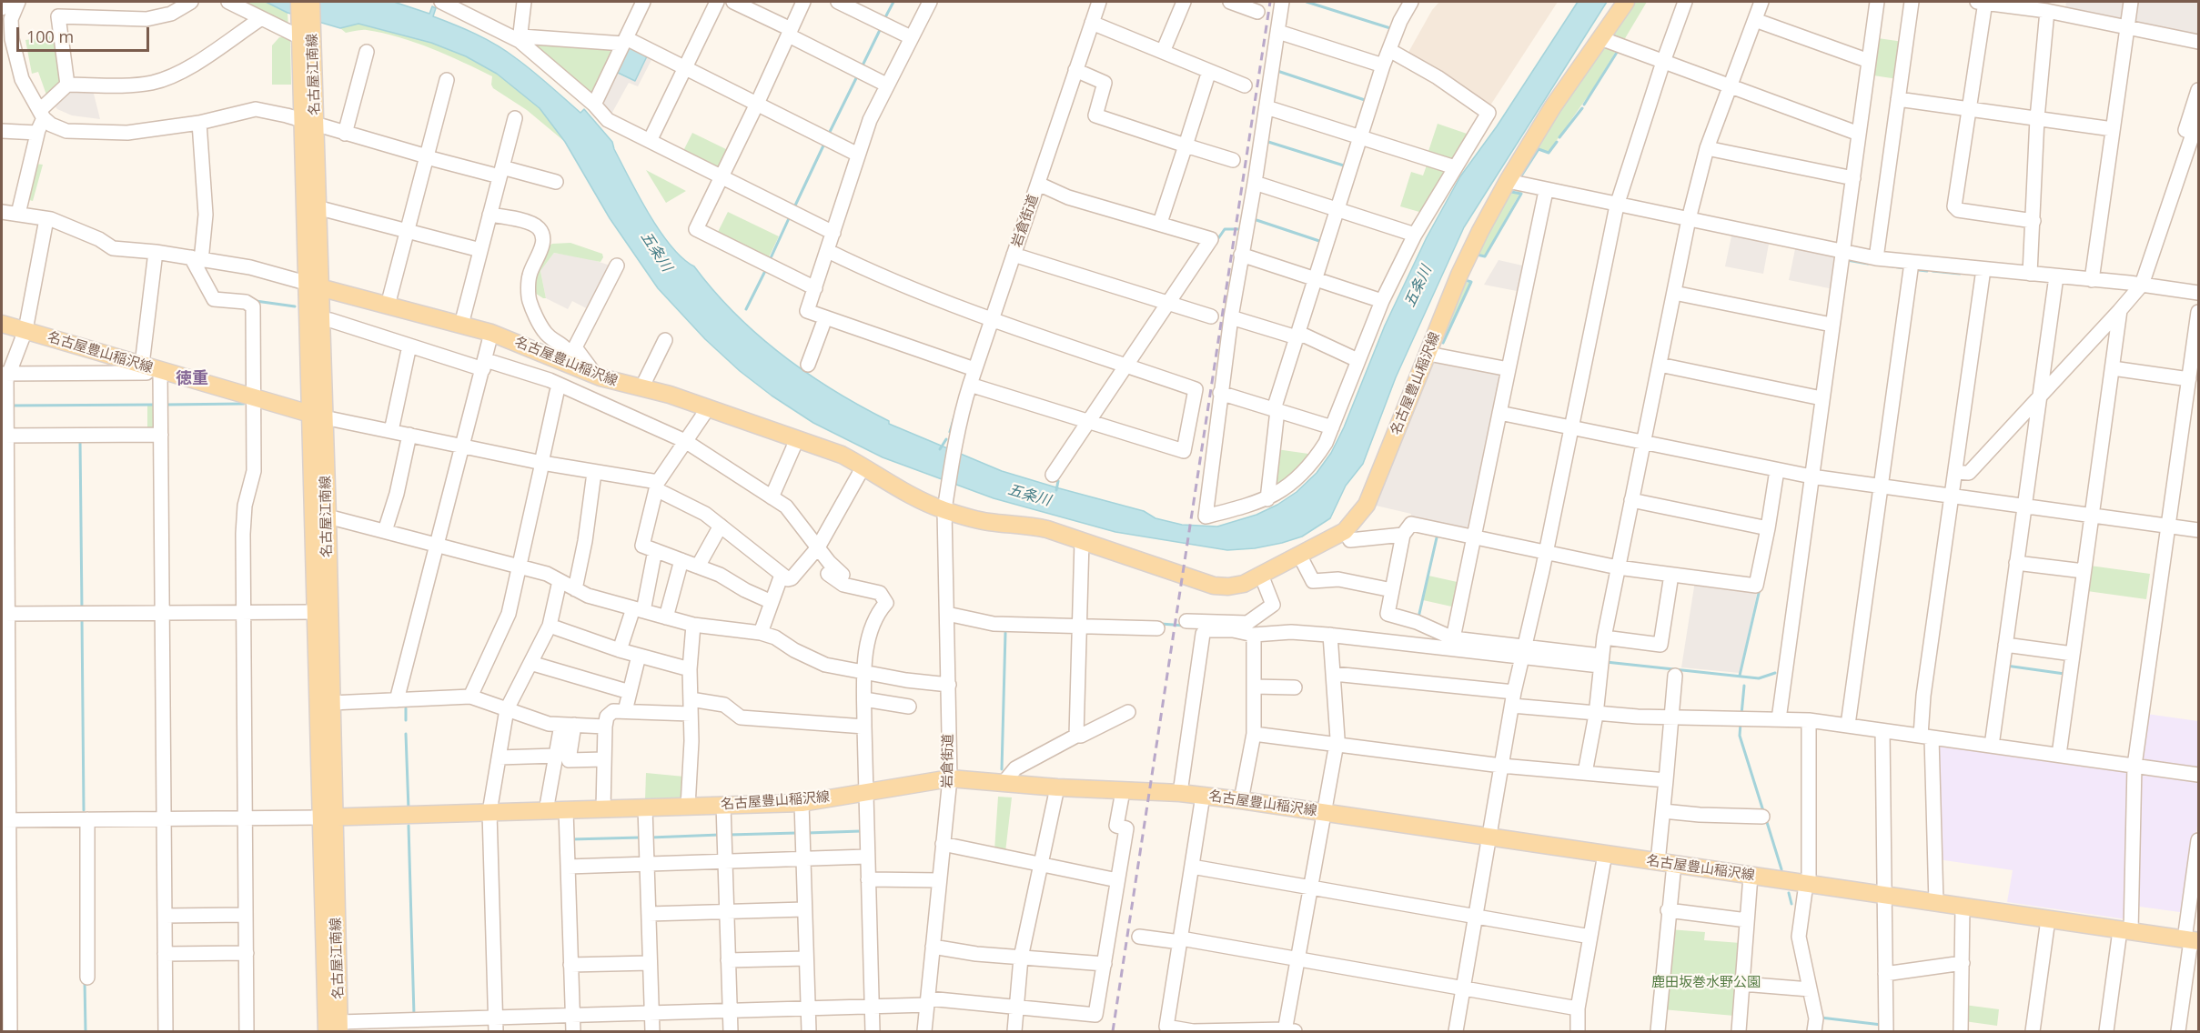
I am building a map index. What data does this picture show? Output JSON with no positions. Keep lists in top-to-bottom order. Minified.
{"streets":{"main road":["名古屋江南線","名古屋豊山稲沢線"],"street":["岩倉街道"]},"crossings":[["名古屋江南線","名古屋豊山稲沢線"],["岩倉街道","名古屋豊山稲沢線"]],"districts":["徳重"],"water":["五条川"],"parks":["鹿田坂巻水野公園"],"scale_bar":"100 m"}
